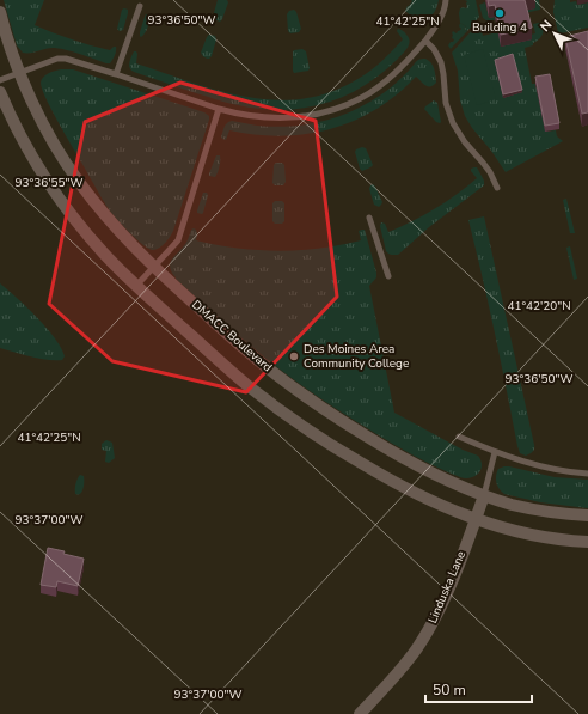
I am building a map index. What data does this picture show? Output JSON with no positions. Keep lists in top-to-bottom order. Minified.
{"streets":{"street":["DMACC Boulevard","Linduska Lane"]},"crossings":[["DMACC Boulevard","Linduska Lane"]],"places":["Building 4","Des Moines Area Community College"],"scale_bar":"50 m","north":"top left","coordinates":["93°36'50\"W","41°42'25\"N","93°36'55\"W","41°42'20\"N","93°37'00\"W"]}
